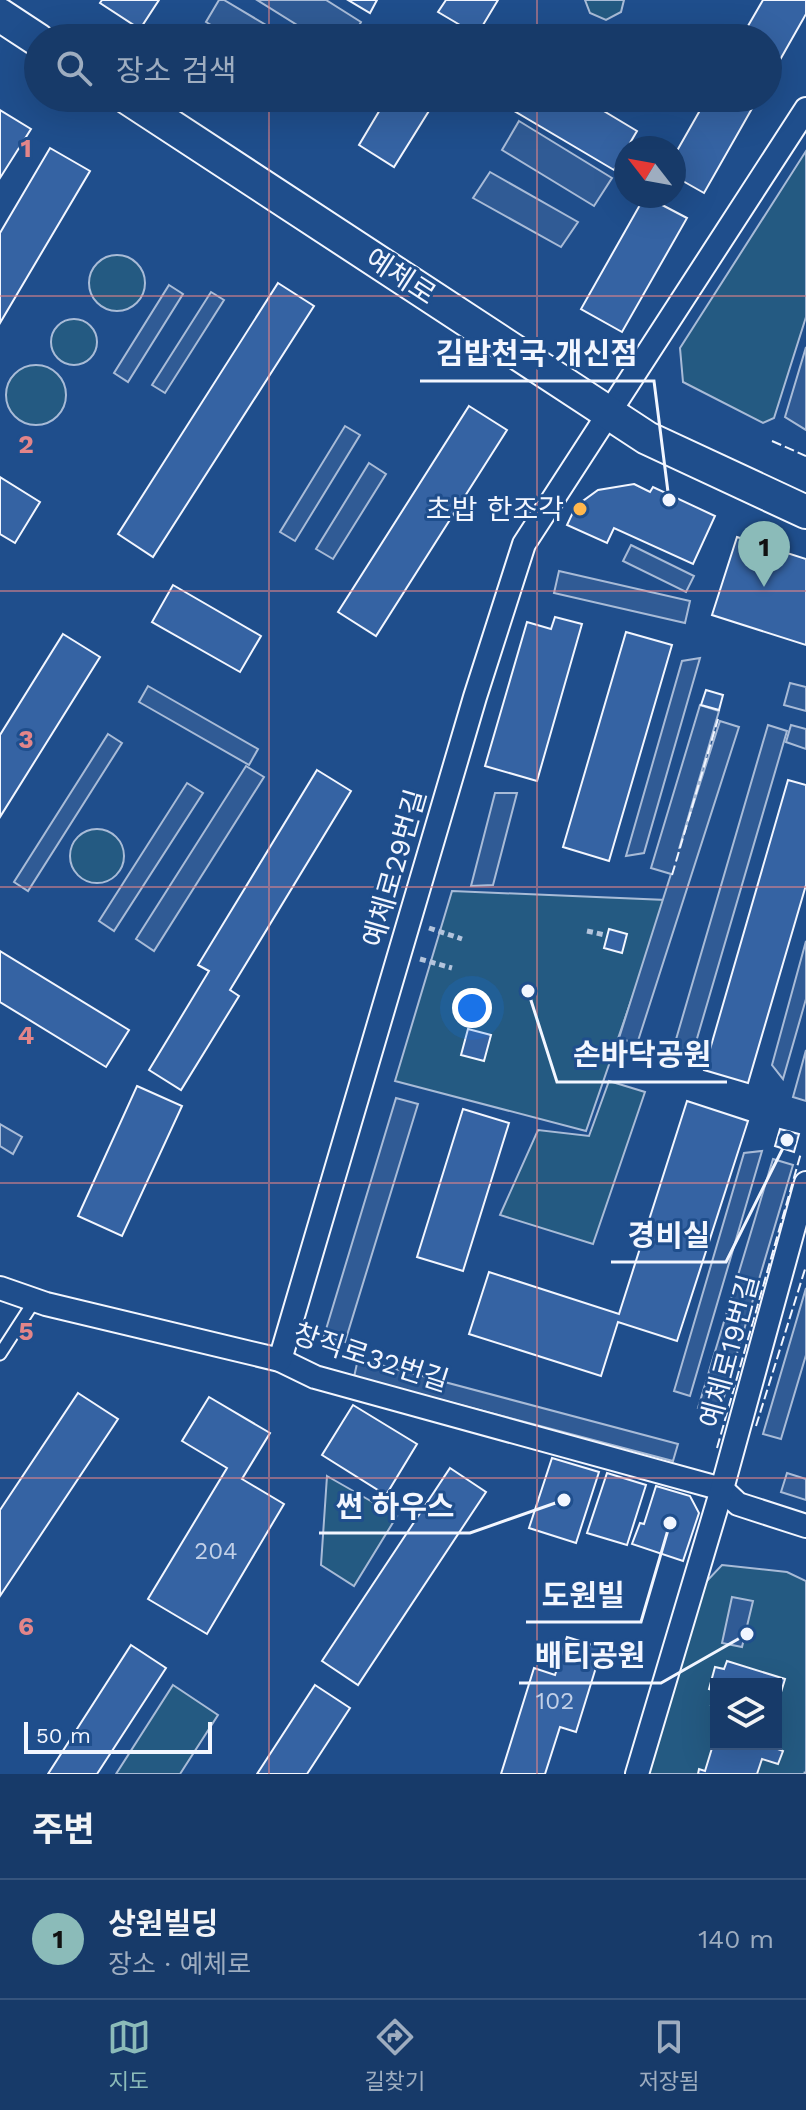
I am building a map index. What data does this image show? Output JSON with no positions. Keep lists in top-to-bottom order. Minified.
{"streets":{"street":["예체로","예체로29번길","예체로19번길","창직로32번길"]},"crossings":[["예체로","예체로29번길"],["예체로29번길","창직로32번길"],["예체로19번길","창직로32번길"]],"places":["김밥천국 개신점","초밥 한조각","손바닥공원","경비실","썬 하우스","도원빌","배티공원"],"house_numbers":["204","102"],"scale_bar":"50 m","north":"top left","page":{"search":"장소 검색","pins":"1","scale":"50 m","heading":"주변","list":[{"mark":"1","name":"상원빌딩","note":"장소 · 예체로","value":"140 m"}],"nav":["지도","길찾기","저장됨"]},"grid":{"rows":["1","2","3","4","5","6"]}}
